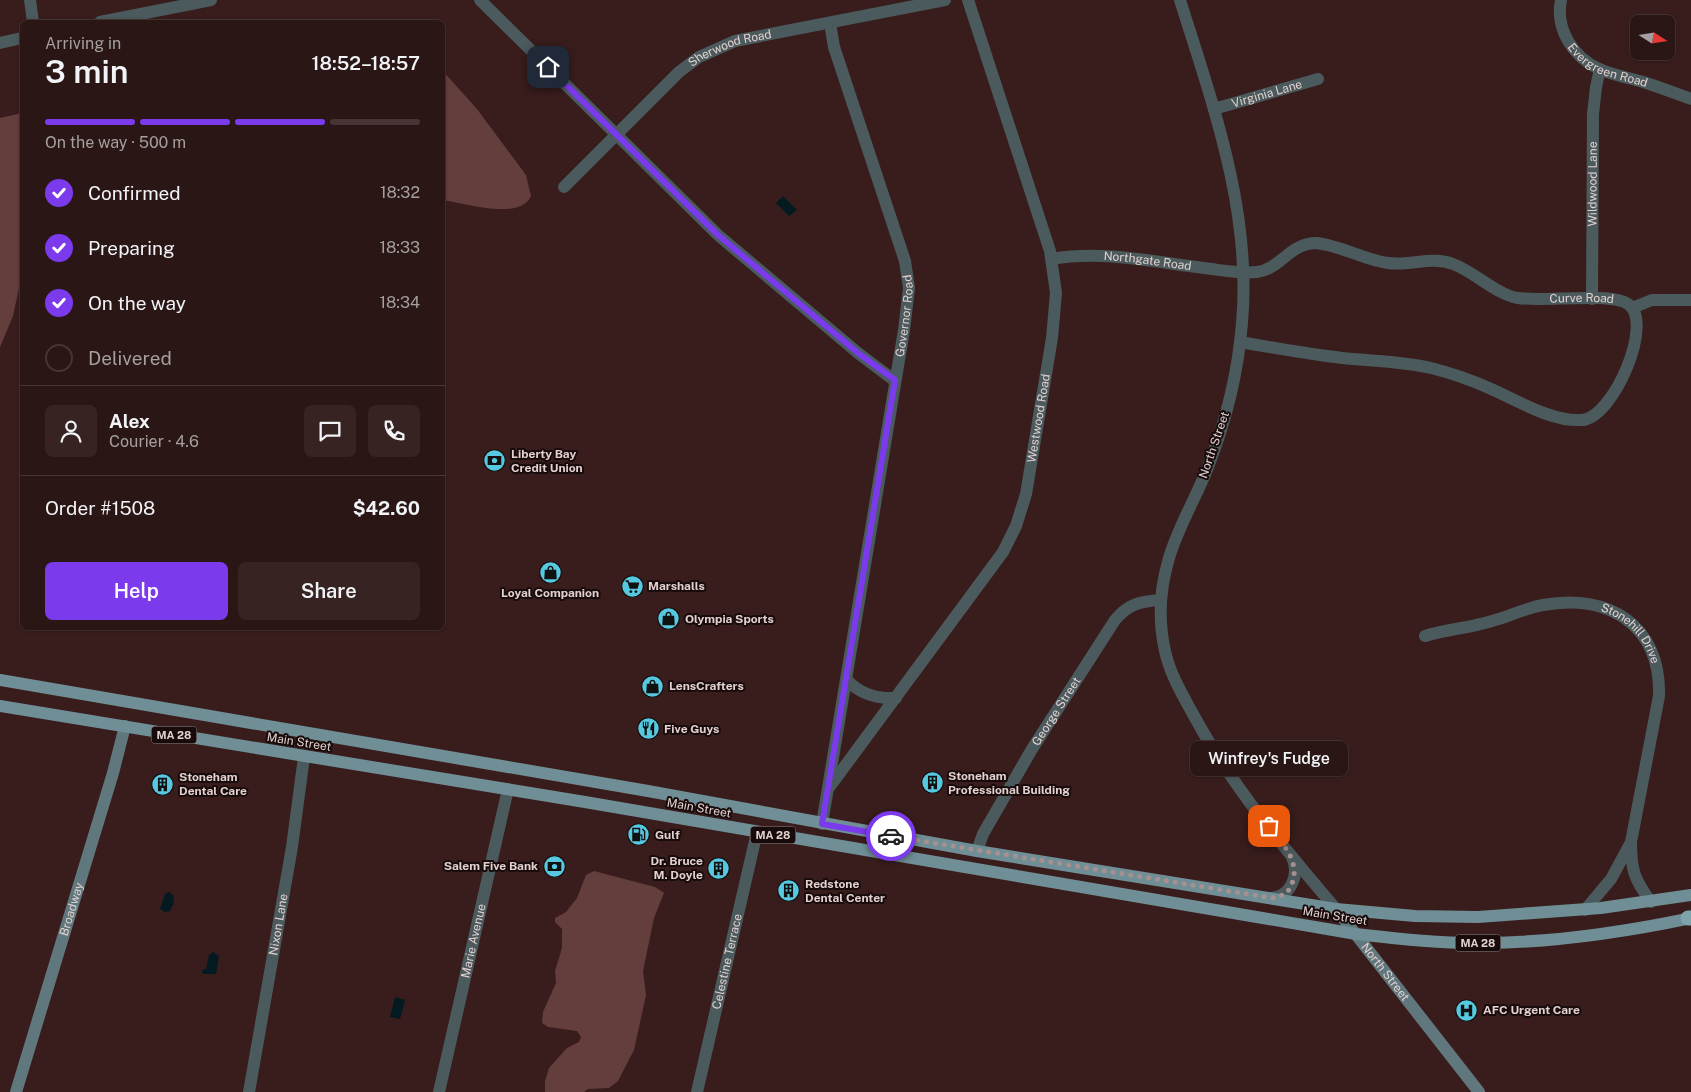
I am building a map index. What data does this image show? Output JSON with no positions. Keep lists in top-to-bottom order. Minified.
{"streets":{"main road":["North Street","MA 28","Main Street","Broadway"],"street":["Sherwood Road","Evergreen Road","Virginia Lane","Wildwood Lane","Northgate Road","Curve Road","Governor Road","Westwood Road","Stonehill Drive","George Street","Nixon Lane","Marie Avenue","Celestine Terrace"]},"crossings":[["Sherwood Road","Governor Road"],["Evergreen Road","Wildwood Lane"],["Virginia Lane","North Street"],["Wildwood Lane","Curve Road"],["Northgate Road","Curve Road"],["Northgate Road","Westwood Road"],["Northgate Road","North Street"],["Curve Road","North Street"],["Governor Road","Westwood Road"],["Governor Road","Main Street"],["North Street","George Street"],["North Street","Main Street"],["Stonehill Drive","Main Street"],["George Street","Main Street"],["Main Street","Broadway"],["Main Street","Nixon Lane"],["Main Street","Marie Avenue"],["Main Street","Celestine Terrace"]],"places":{"bank":["Liberty Bay Credit Union","Salem Five Bank"],"shop":["Loyal Companion","Olympia Sports","LensCrafters"],"supermarket":["Marshalls"],"restaurant":["Five Guys"],"building":["Stoneham Professional Building","Stoneham Dental Care","Dr. Bruce M. Doyle","Redstone Dental Center"],"other":["Winfrey's Fudge"],"fuel station":["Gulf"],"hospital":["AFC Urgent Care"]},"north":"right","page":{"heading":["3 min","Arriving in","18:52–18:57"],"panel":["Alex","Courier · 4.6","Order #1508","$42.60"],"bar":"On the way · 500 m","list":[["Confirmed","18:32"],["Preparing","18:33"],["On the way","18:34"],"Delivered"],"buttons":["Help","Share"],"bubble":"Winfrey's Fudge"}}
